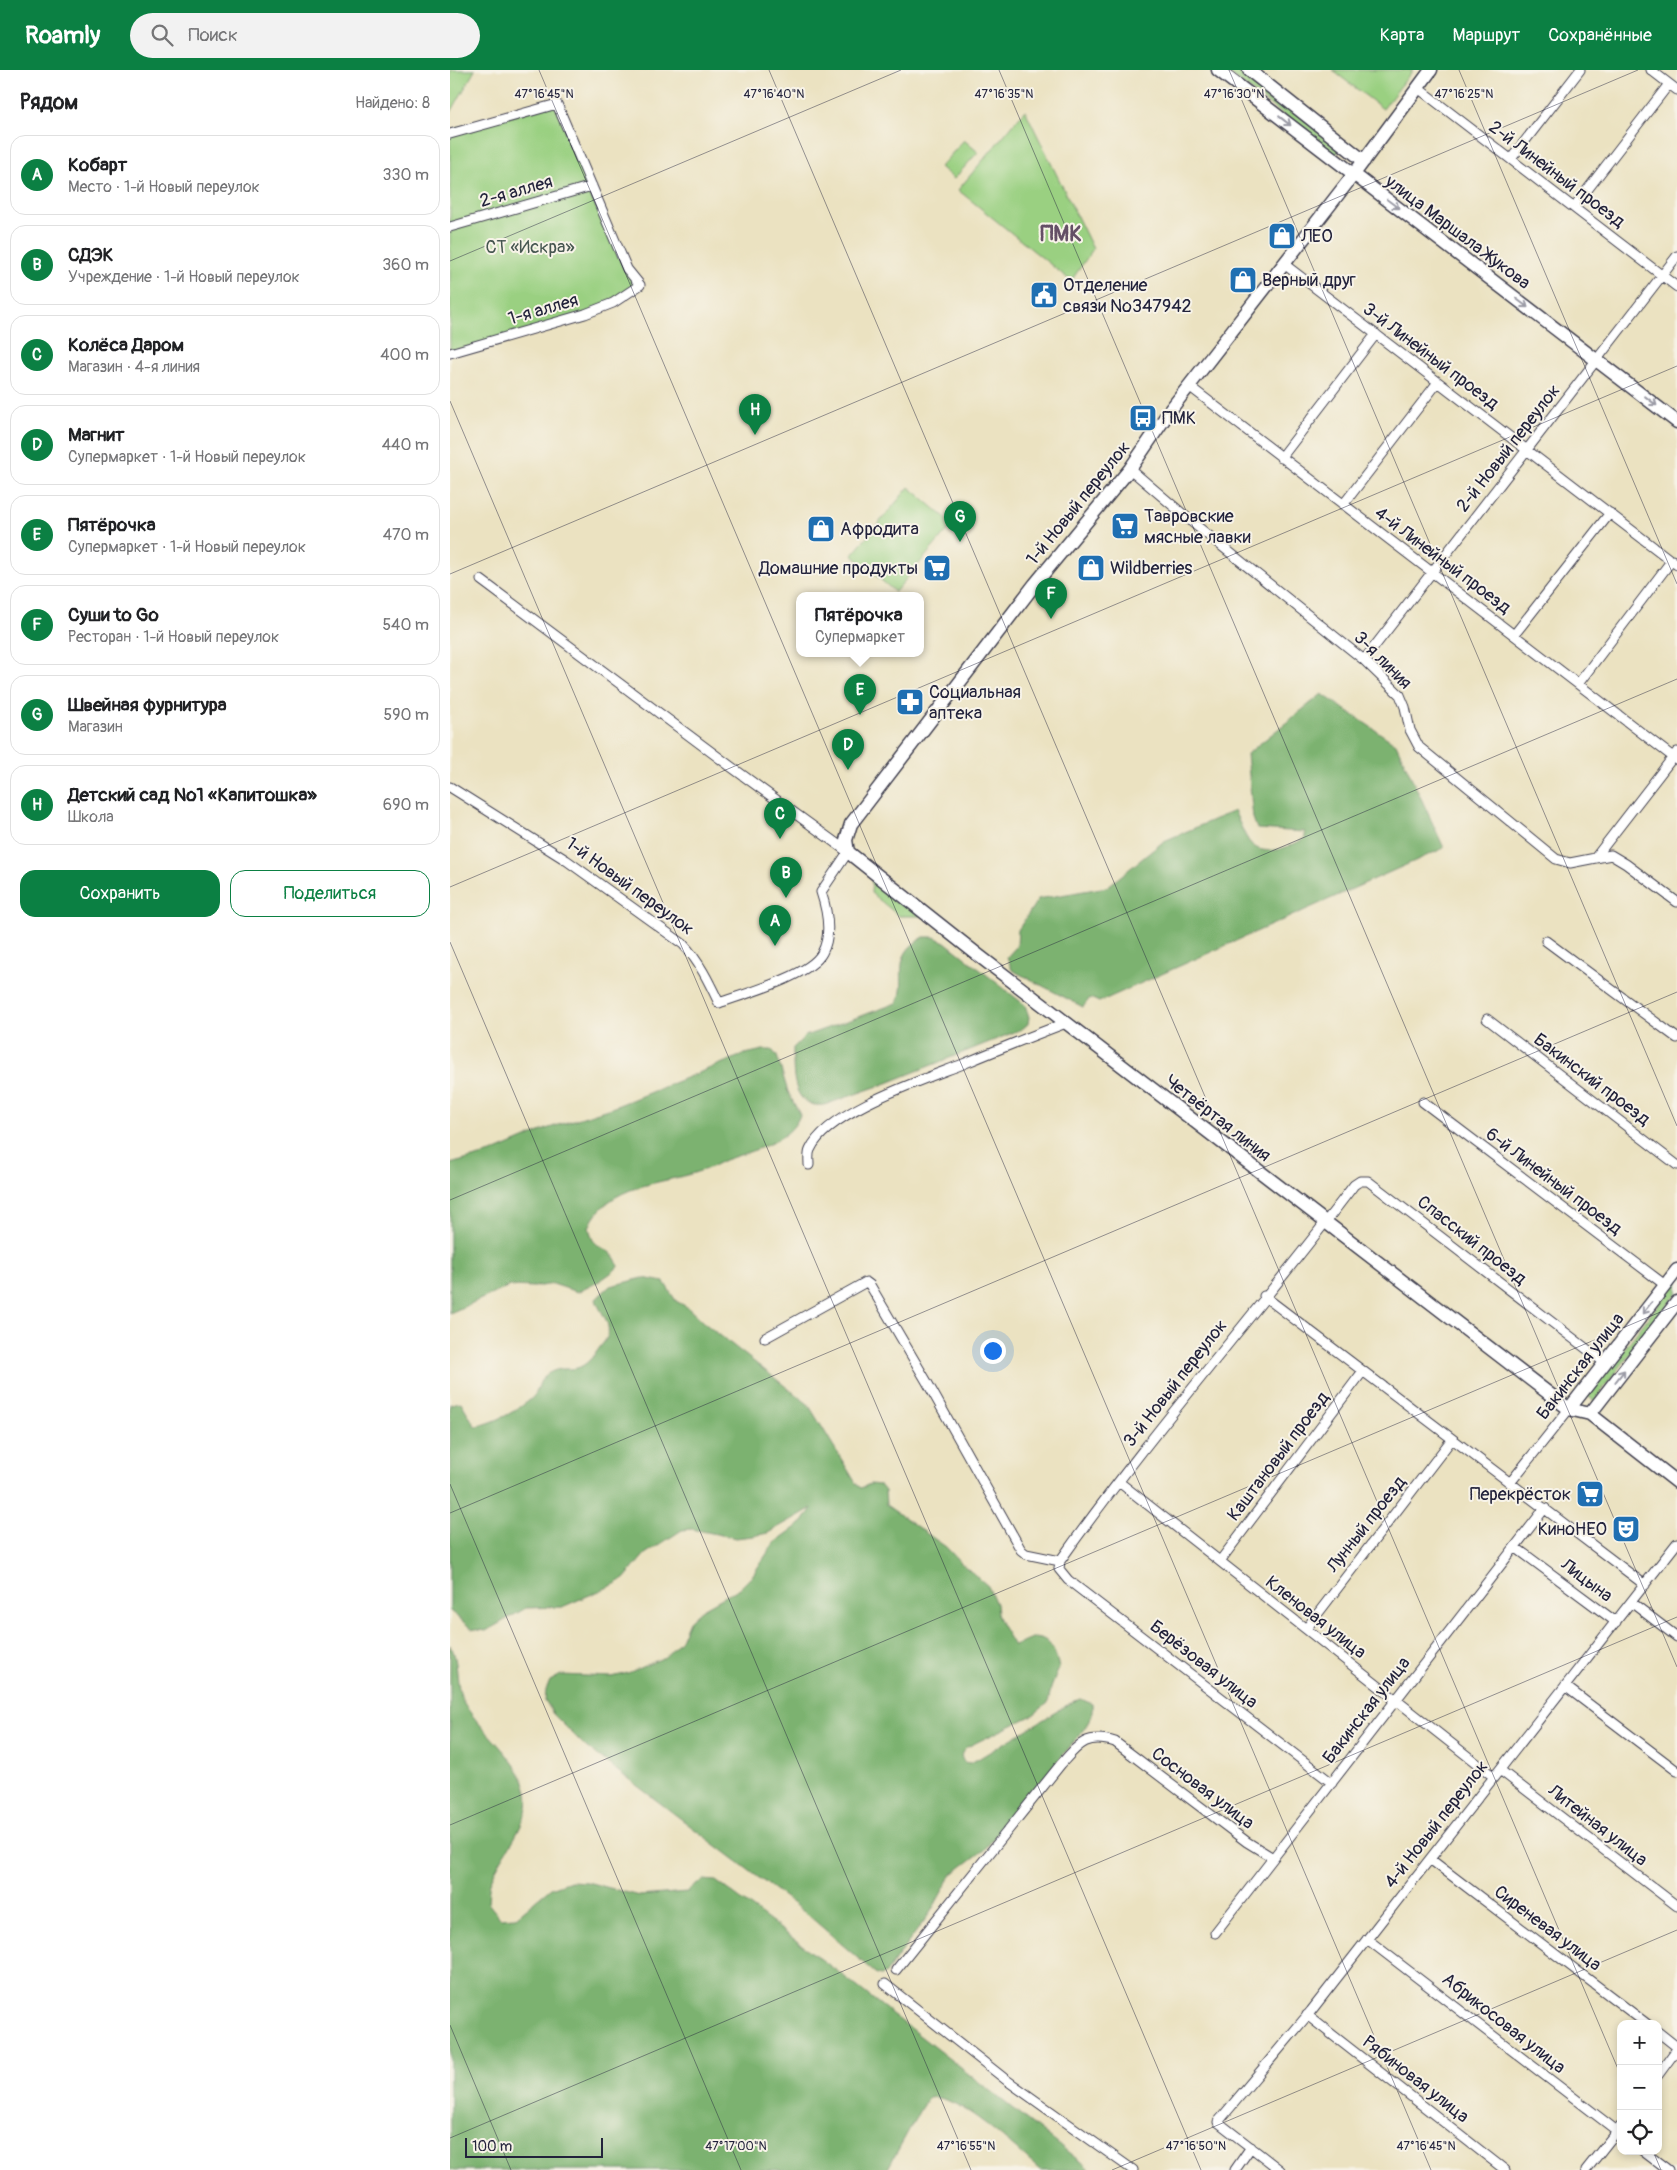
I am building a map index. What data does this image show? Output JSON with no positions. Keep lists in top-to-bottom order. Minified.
{"streets":{"street":["2-й Линейный проезд","2-я аллея","улица Маршала Жукова","1-я аллея","3-й Линейный проезд","2-й Новый переулок","1-й Новый переулок","4-й Линейный проезд","3-я линия","Бакинский проезд","Четвёртая линия","6-й Линейный проезд","Спасский проезд","Бакинская улица","3-й Новый переулок","Каштановый проезд","Лунный проезд","Лицына","Кленовая улица","Берёзовая улица","Сосновая улица","4-й Новый переулок","Литейная улица","Сиреневая улица","Абрикосовая улица","Рябиновая улица"]},"crossings":[["2-й Линейный проезд","2-й Новый переулок"],["2-й Линейный проезд","1-й Новый переулок"],["2-я аллея","1-я аллея"],["улица Маршала Жукова","2-й Новый переулок"],["улица Маршала Жукова","1-й Новый переулок"],["3-й Линейный проезд","2-й Новый переулок"],["3-й Линейный проезд","1-й Новый переулок"],["2-й Новый переулок","4-й Линейный проезд"],["2-й Новый переулок","3-я линия"],["1-й Новый переулок","4-й Линейный проезд"],["1-й Новый переулок","3-я линия"],["1-й Новый переулок","Четвёртая линия"],["Четвёртая линия","Спасский проезд"],["Четвёртая линия","Бакинская улица"],["Четвёртая линия","3-й Новый переулок"],["6-й Линейный проезд","Бакинская улица"],["Спасский проезд","Бакинская улица"],["Спасский проезд","3-й Новый переулок"],["Бакинская улица","Лицына"],["Бакинская улица","Кленовая улица"],["Бакинская улица","Берёзовая улица"],["Бакинская улица","Сосновая улица"],["3-й Новый переулок","Кленовая улица"],["3-й Новый переулок","Берёзовая улица"],["Каштановый проезд","Кленовая улица"],["Лунный проезд","Кленовая улица"],["Лицына","4-й Новый переулок"],["Кленовая улица","4-й Новый переулок"],["Кленовая улица","Литейная улица"],["4-й Новый переулок","Литейная улица"],["4-й Новый переулок","Сиреневая улица"],["4-й Новый переулок","Абрикосовая улица"],["4-й Новый переулок","Рябиновая улица"]],"one_way":["улица Маршала Жукова"],"districts":["ПМК"],"parks":["СТ «Искра»"],"places":{"shop":["ЛЕО","Верный друг","Афродита","Wildberries"],"public building":["Отделение связи №347942"],"bus stop":["ПМК"],"supermarket":["Тавровские мясные лавки","Домашние продукты","Перекрёсток"],"pharmacy":["Социальная аптека"],"theatre":["КиноНЕО"]},"scale_bar":"100 m","page":{"header":"Roamly","search":"Поиск","nav":["Карта","Маршрут","Сохранённые"],"heading":["Рядом","Найдено: 8"],"list":[{"mark":"A","name":"Кобарт","note":"Место · 1-й Новый переулок","value":"330 m"},{"mark":"B","name":"СДЭК","note":"Учреждение · 1-й Новый переулок","value":"360 m"},{"mark":"C","name":"Колёса Даром","note":"Магазин · 4-я линия","value":"400 m"},{"mark":"D","name":"Магнит","note":"Супермаркет · 1-й Новый переулок","value":"440 m"},{"mark":"E","name":"Пятёрочка","note":"Супермаркет · 1-й Новый переулок","value":"470 m"},{"mark":"F","name":"Суши to Go","note":"Ресторан · 1-й Новый переулок","value":"540 m"},{"mark":"G","name":"Швейная фурнитура","note":"Магазин","value":"590 m"},{"mark":"H","name":"Детский сад №1 «Капитошка»","note":"Школа","value":"690 m"}],"pins":["H","G","F","E","D","C","B","A"],"popup":["Пятёрочка","Супермаркет"],"buttons":["Сохранить","Поделиться"],"map_buttons":["+","−"],"scale":"100 m"},"coordinates":["47°16'45\"N","47°16'40\"N","47°16'35\"N","47°16'30\"N","47°16'25\"N","47°17'00\"N","47°16'55\"N","47°16'50\"N"]}
